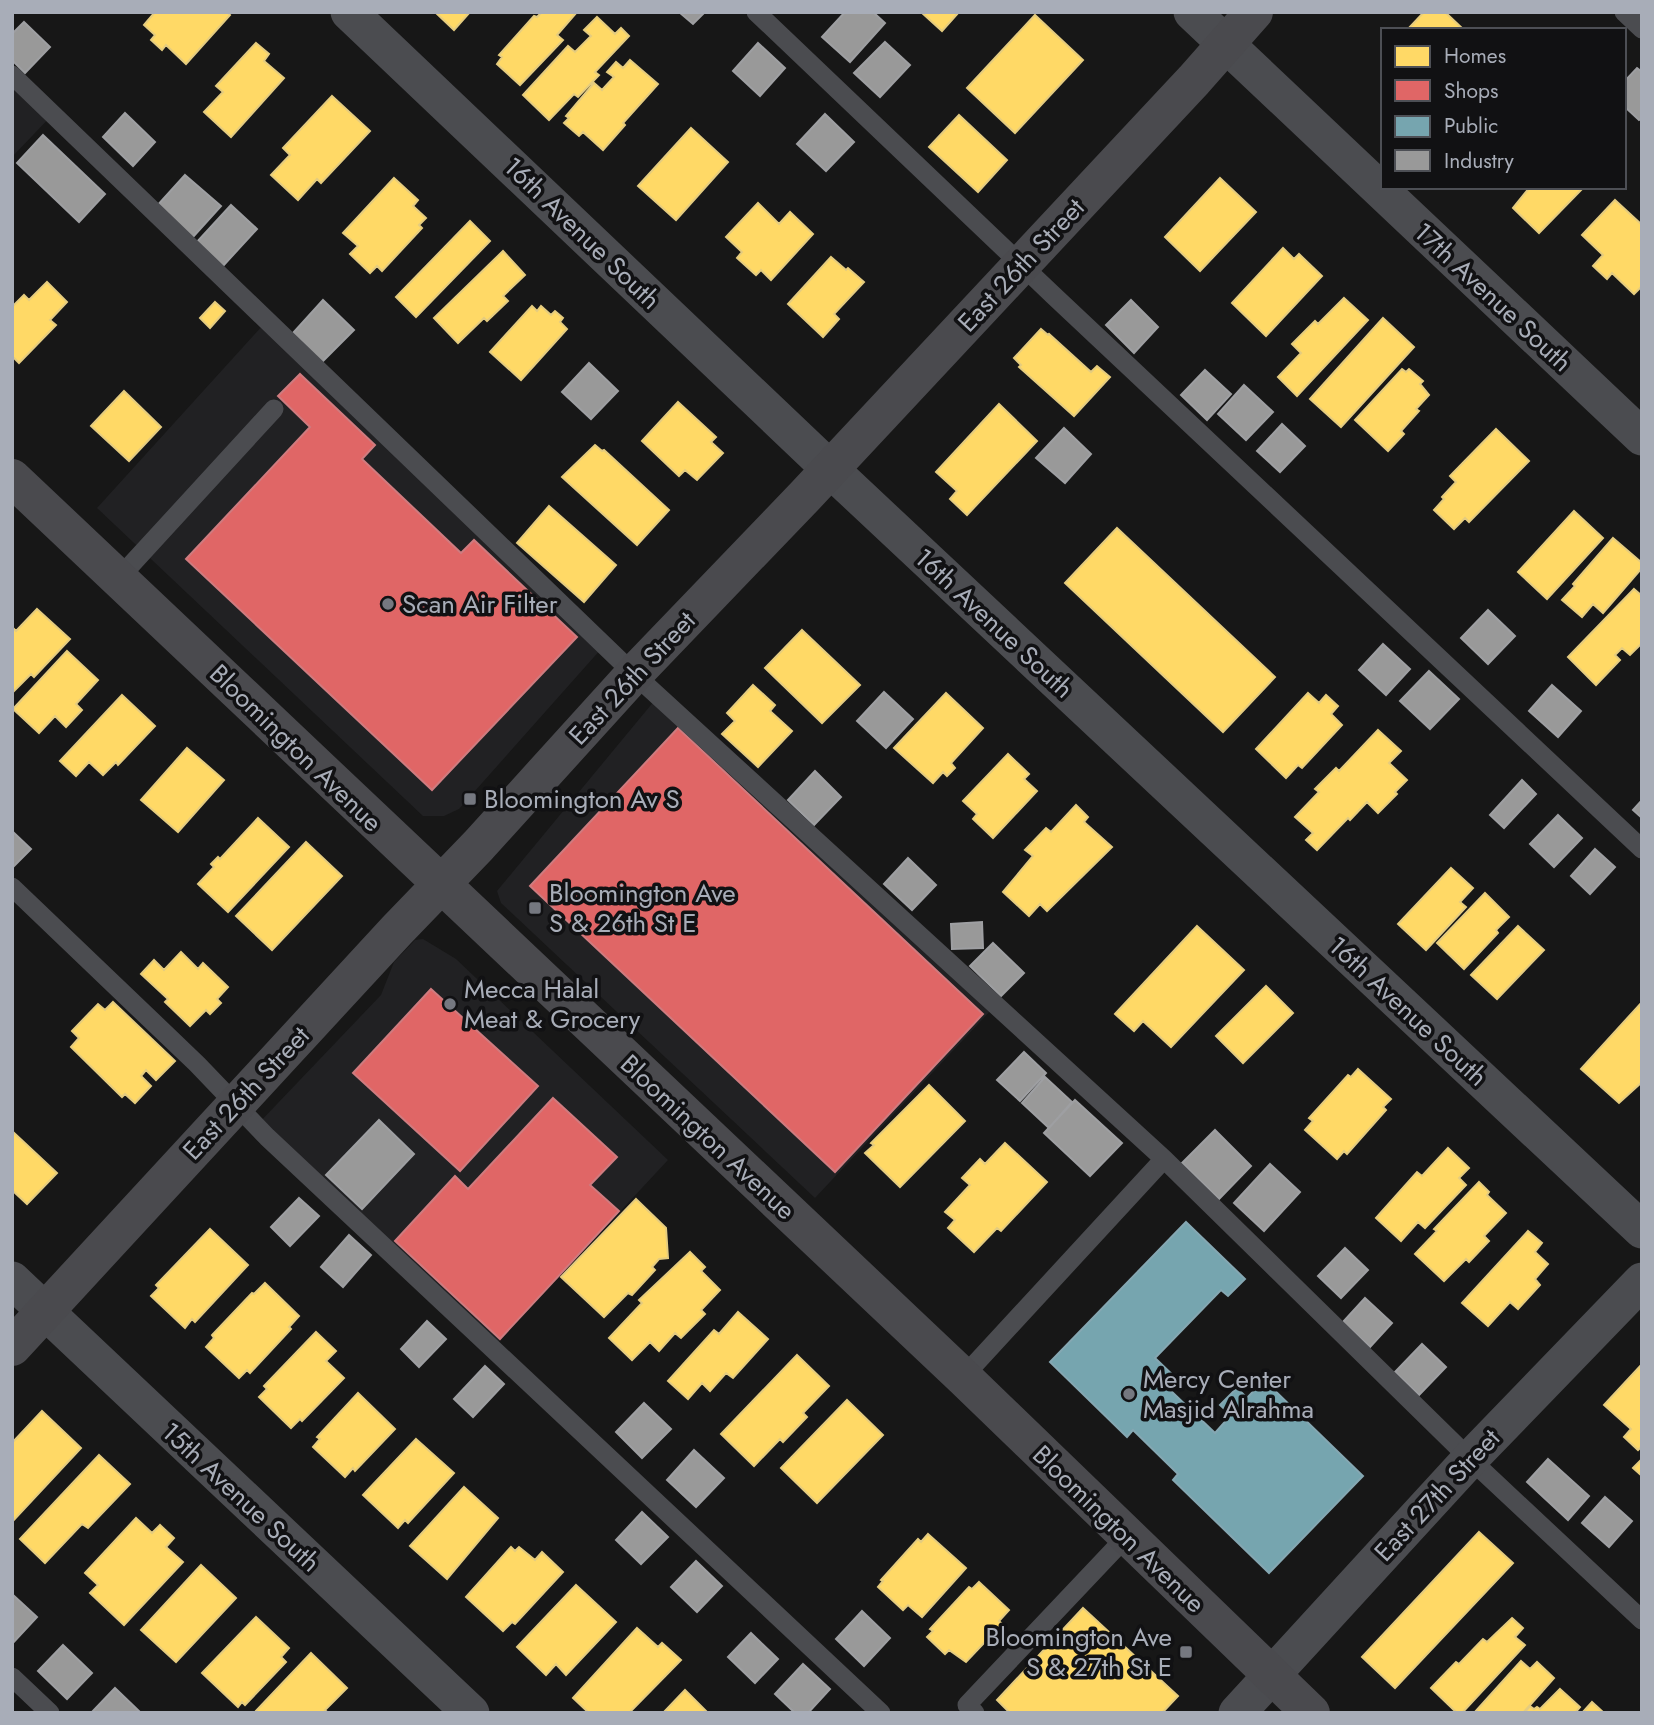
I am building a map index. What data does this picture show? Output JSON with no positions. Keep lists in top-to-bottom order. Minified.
{"streets":{"street":["16th Avenue South","East 26th Street","17th Avenue South","Bloomington Avenue","East 27th Street","15th Avenue South"]},"crossings":[["16th Avenue South","East 26th Street"],["East 26th Street","17th Avenue South"],["East 26th Street","Bloomington Avenue"],["East 26th Street","15th Avenue South"],["Bloomington Avenue","East 27th Street"]],"places":{"other":["Scan Air Filter","Mecca Halal Meat & Grocery","Mercy Center Masjid Alrahma"],"transit":["Bloomington Av S","Bloomington Ave S & 26th St E","Bloomington Ave S & 27th St E"]},"legend":["Homes","Shops","Public","Industry"]}
